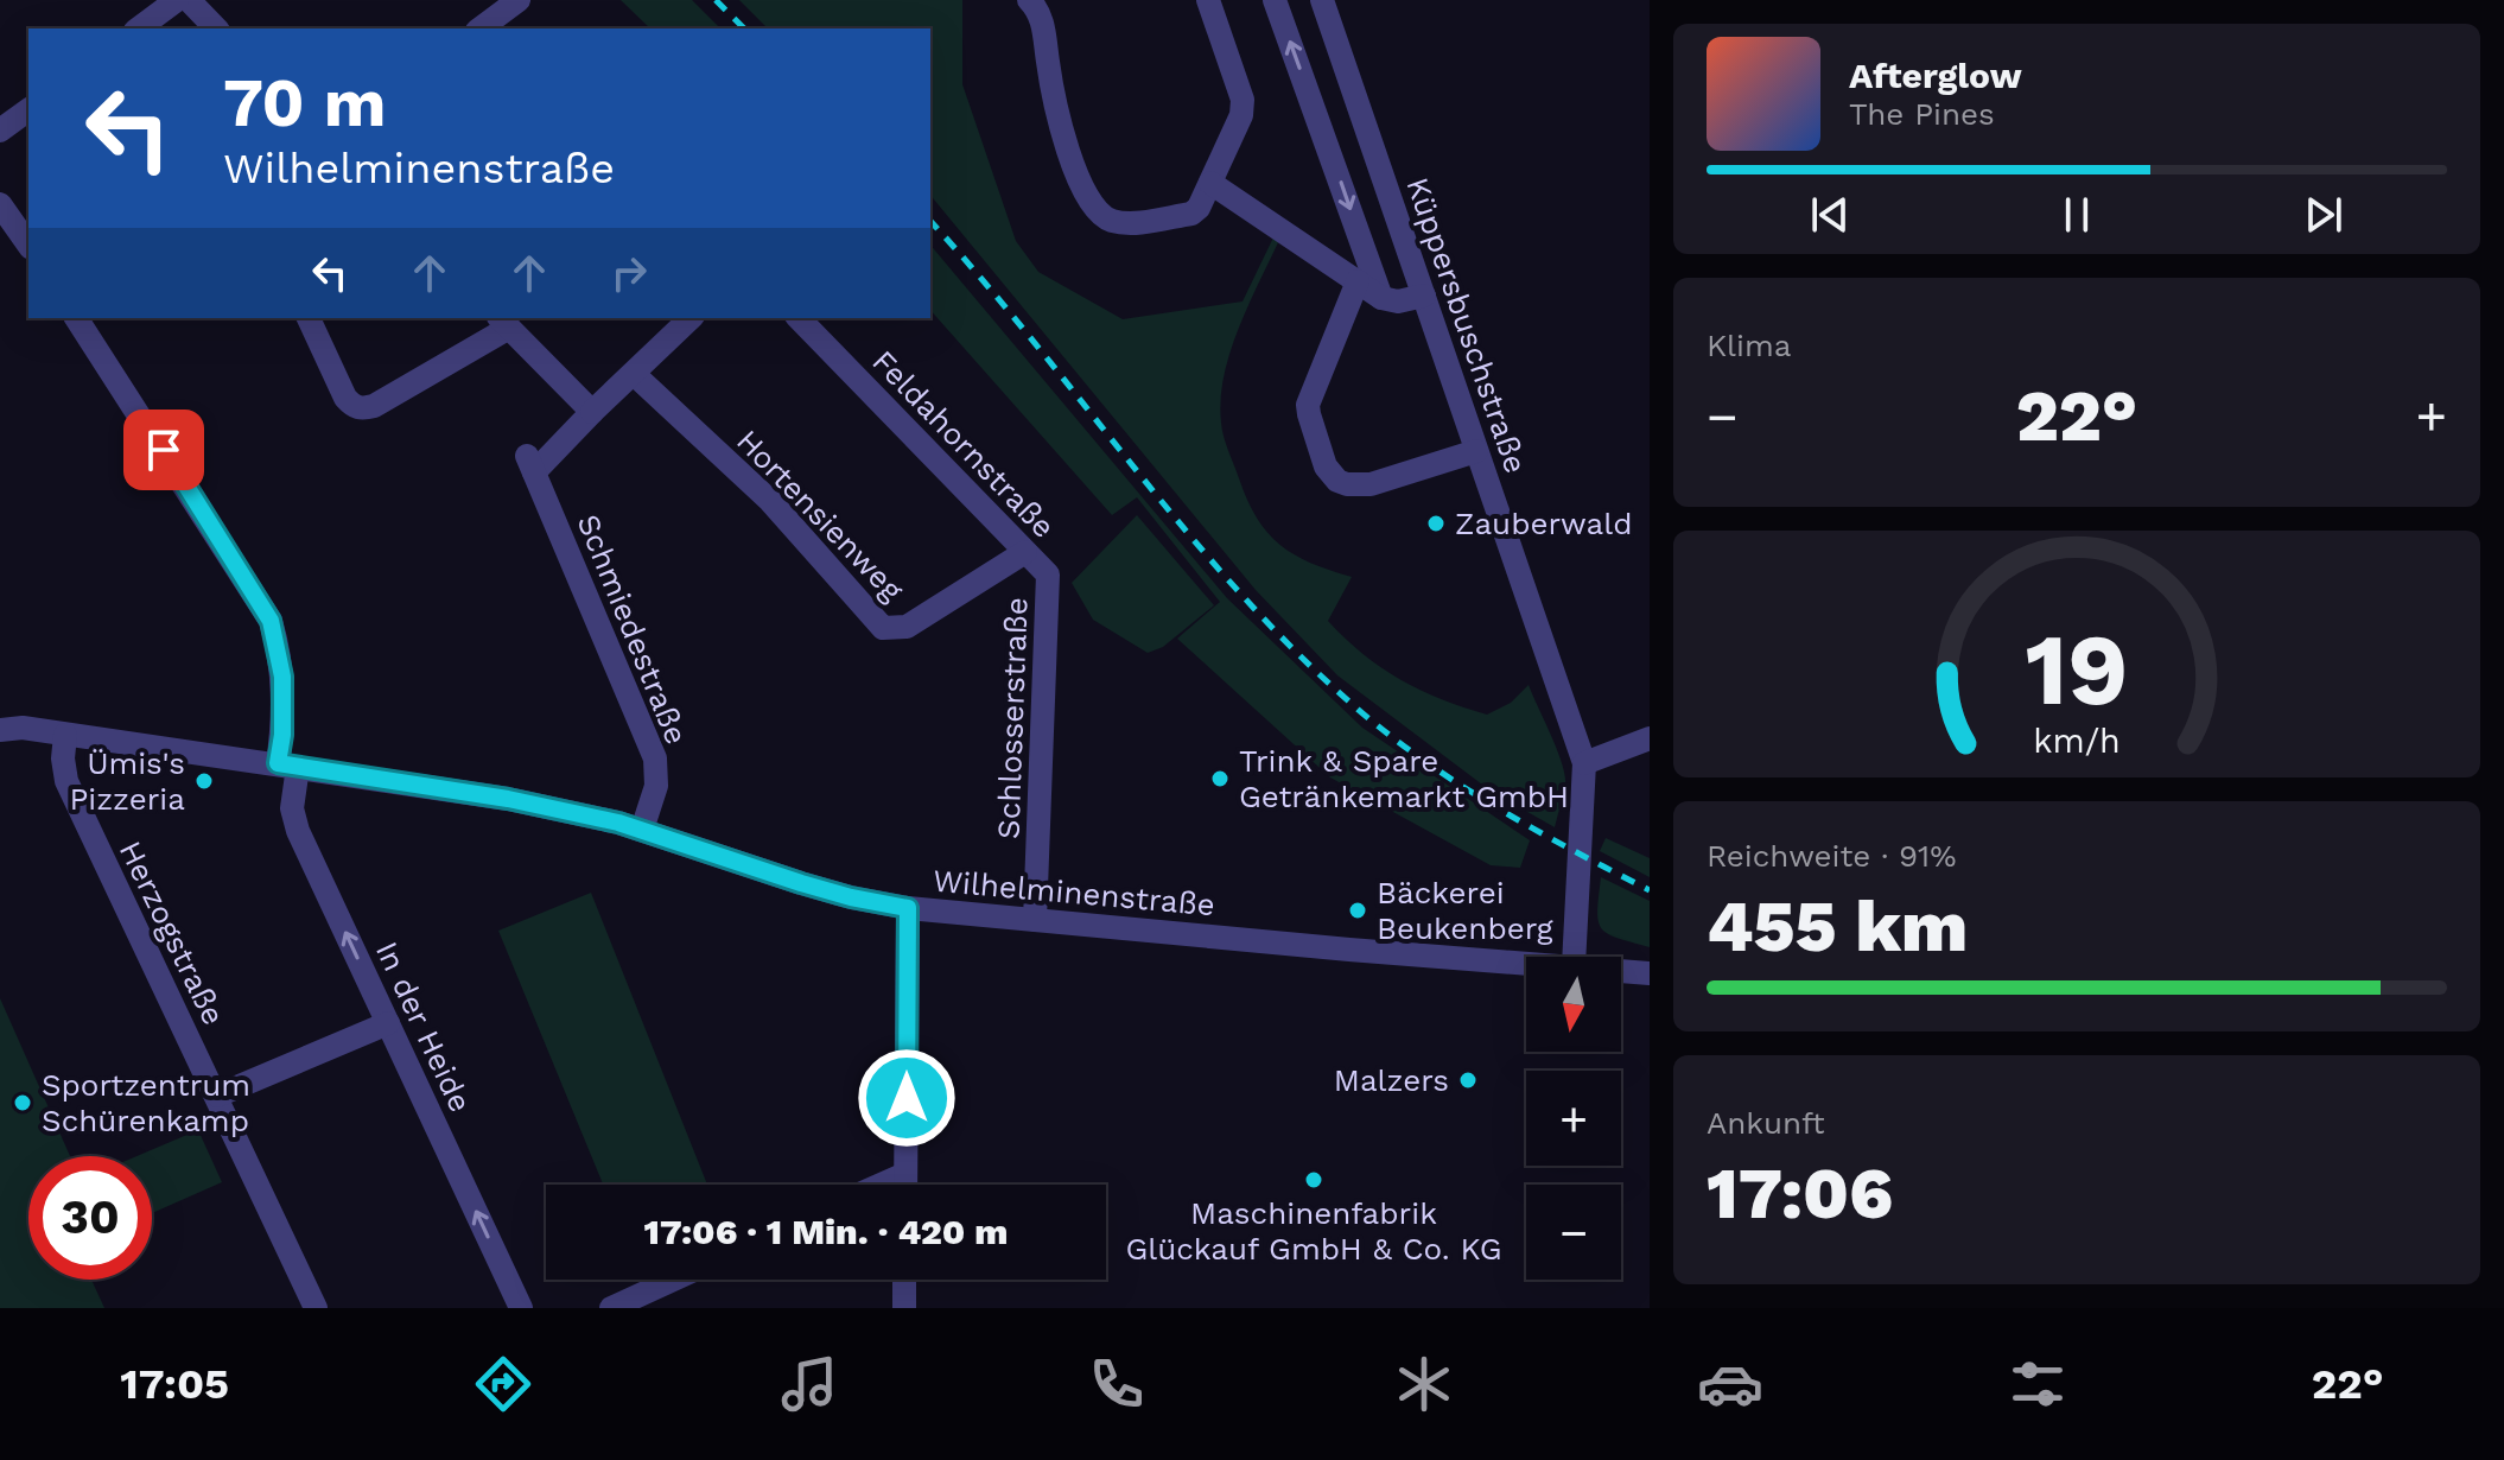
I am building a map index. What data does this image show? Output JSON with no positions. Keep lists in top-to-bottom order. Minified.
{"streets":{"street":["Küppersbuschstraße","Feldahornstraße","Hortensienweg","Schmiedestraße","Schlosserstraße","Wilhelminenstraße","Herzogstraße","In der Heide"]},"crossings":[["Feldahornstraße","Hortensienweg"],["Feldahornstraße","Schlosserstraße"],["Schmiedestraße","Wilhelminenstraße"],["Schlosserstraße","Wilhelminenstraße"],["Wilhelminenstraße","Herzogstraße"],["Wilhelminenstraße","In der Heide"]],"one_way":["In der Heide"],"places":["Zauberwald","Trink & Spare Getränkemarkt GmbH","Ümis's Pizzeria","Bäckerei Beukenberg","Malzers","Sportzentrum Schürenkamp","Maschinenfabrik Glückauf GmbH & Co. KG"],"north":"bottom","page":{"turn":["70 m","Wilhelminenstraße"],"song":["Afterglow","The Pines"],"tile":["Klima",["Reichweite · 91%","455 km"],["Ankunft","17:06"]],"heat":["−","22°","+"],"map_buttons":["+","−"],"limit":"30","trip":"17:06 · 1 Min. · 420 m","tabs":["17:05","22°"],"gauge":["19","km/h"]}}
